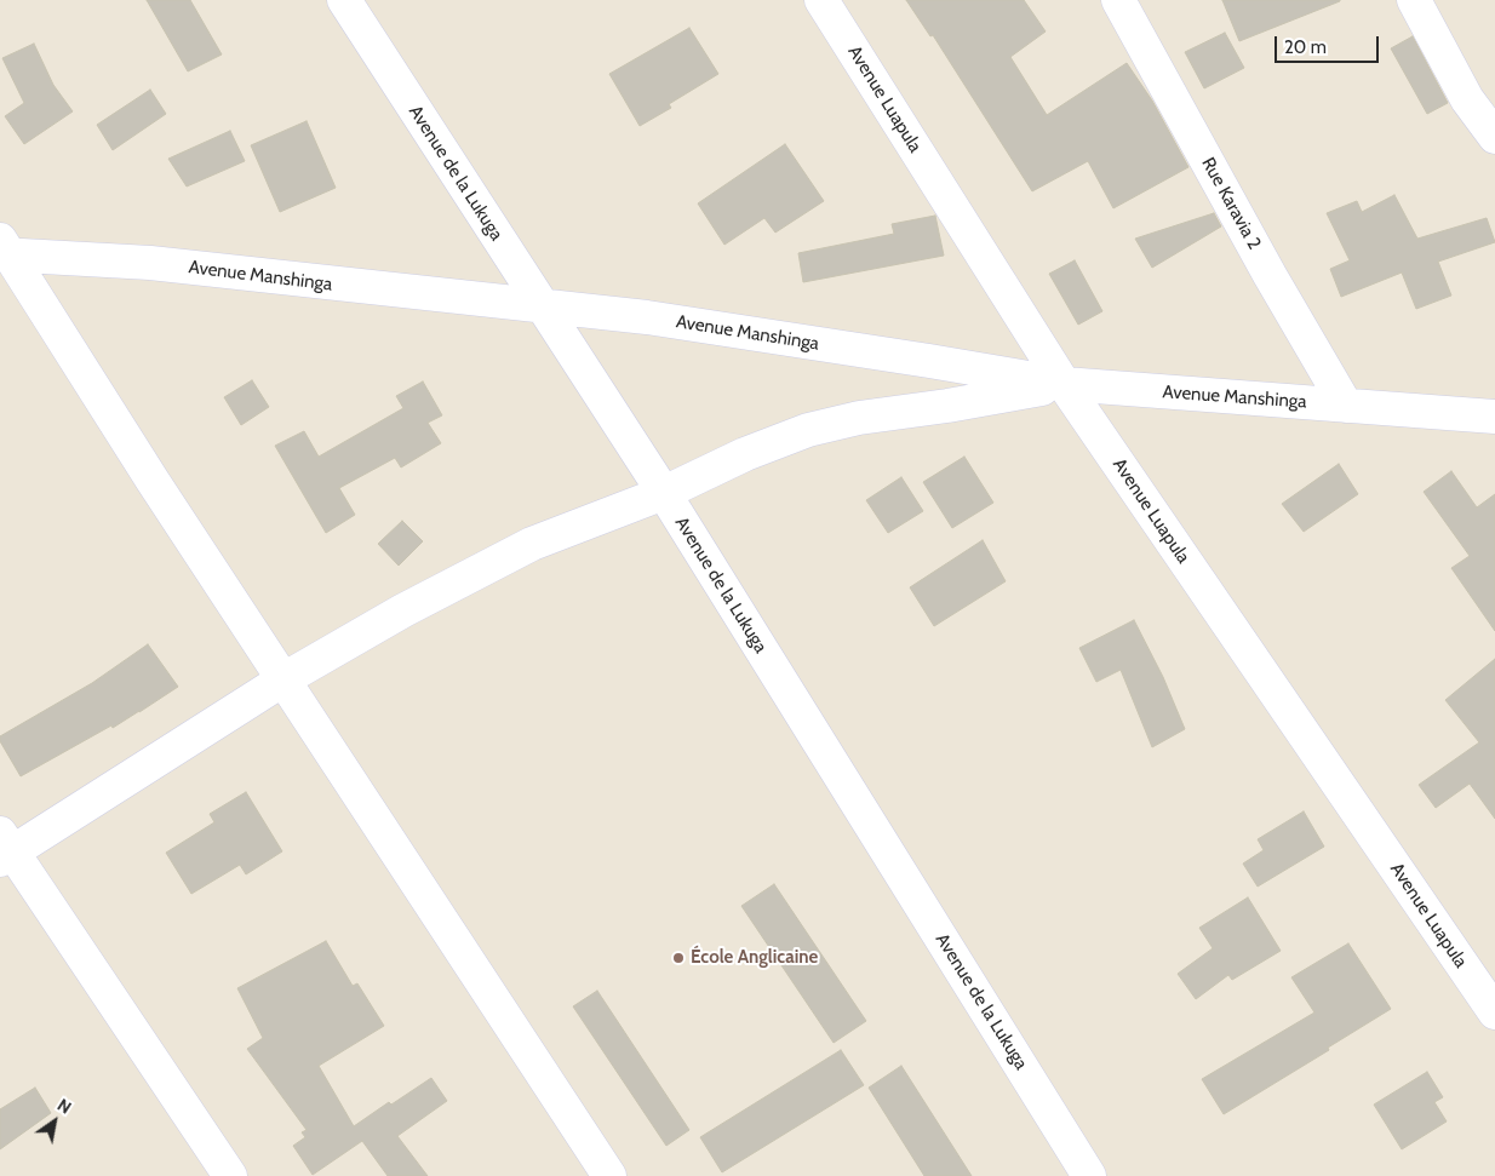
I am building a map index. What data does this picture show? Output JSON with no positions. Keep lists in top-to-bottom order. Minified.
{"streets":{"street":["Avenue Luapula","Avenue de la Lukuga","Rue Karavia 2","Avenue Manshinga"]},"crossings":[["Avenue Luapula","Avenue Manshinga"],["Avenue de la Lukuga","Avenue Manshinga"],["Rue Karavia 2","Avenue Manshinga"]],"places":["École Anglicaine"],"scale_bar":"20 m","north":"top right"}
